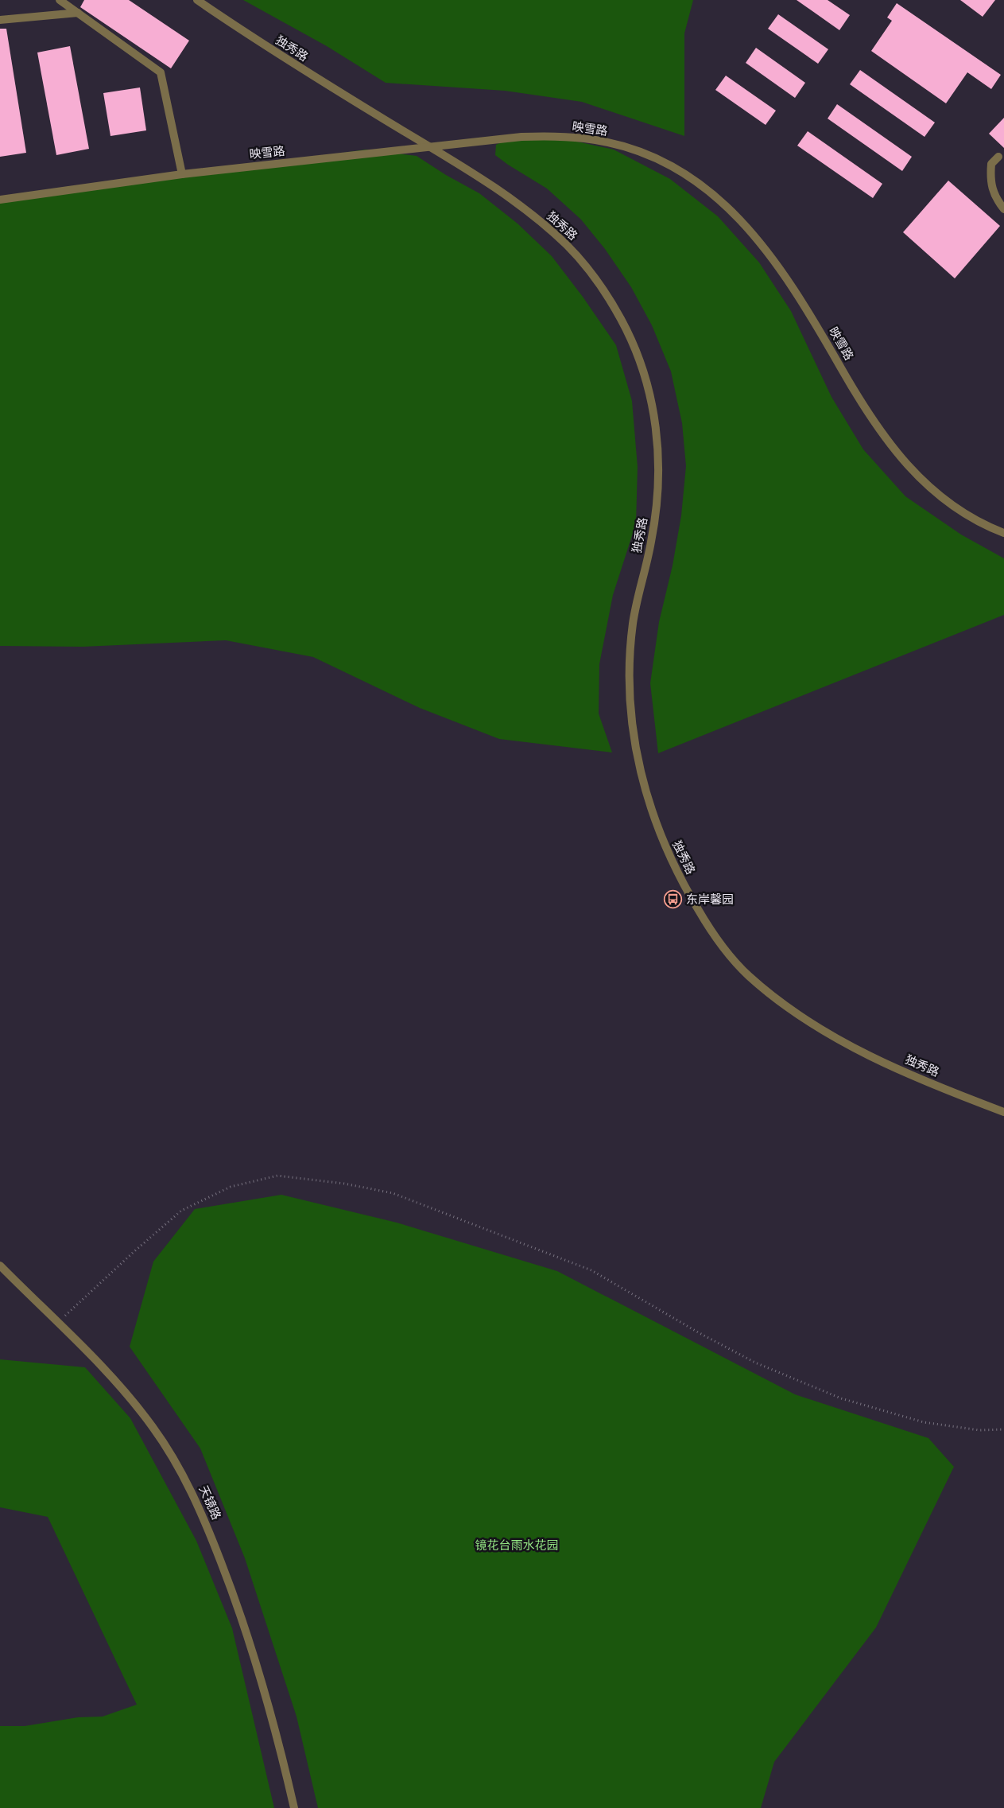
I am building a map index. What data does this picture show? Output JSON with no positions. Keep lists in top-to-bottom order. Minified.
{"streets":{"street":["独秀路","映雪路","天镜路"]},"crossings":[["独秀路","映雪路"]],"parks":["镜花台雨水花园"],"places":{"bus stop":["东岸馨园"]}}
